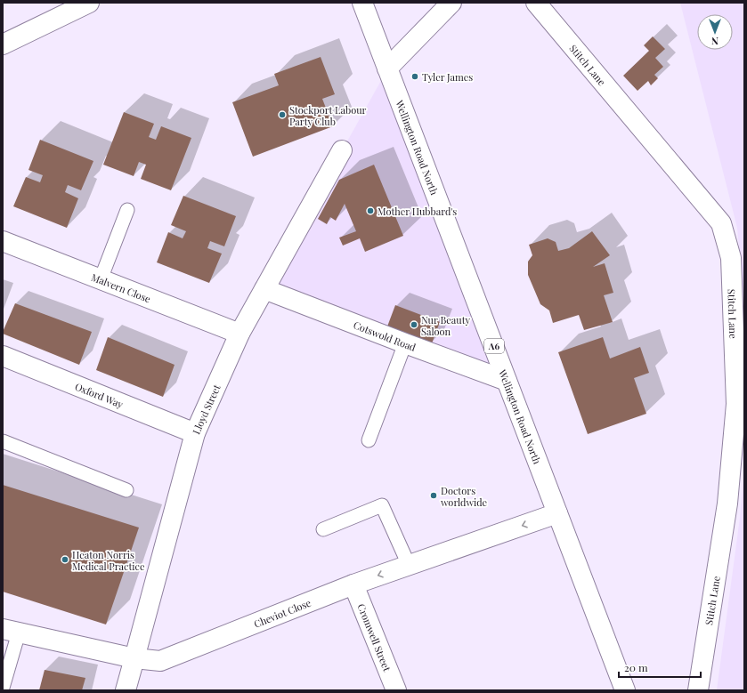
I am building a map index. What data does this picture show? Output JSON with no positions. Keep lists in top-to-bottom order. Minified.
{"streets":{"main road":["Stitch Lane","Wellington Road North","Malvern Close","Cotswold Road","A6","Oxford Way","Lloyd Street","Cheviot Close","Cromwell Street"]},"crossings":[["Wellington Road North","Cotswold Road"],["Wellington Road North","Cheviot Close"],["Malvern Close","Lloyd Street"],["Cotswold Road","Lloyd Street"],["Oxford Way","Lloyd Street"],["Lloyd Street","Cheviot Close"],["Cheviot Close","Cromwell Street"]],"one_way":["Cheviot Close"],"places":["Tyler James","Stockport Labour Party Club","Mother Hubbard's","Nur Beauty Saloon","Doctors worldwide","Heaton Norris Medical Practice"],"scale_bar":"20 m","north":"bottom"}
